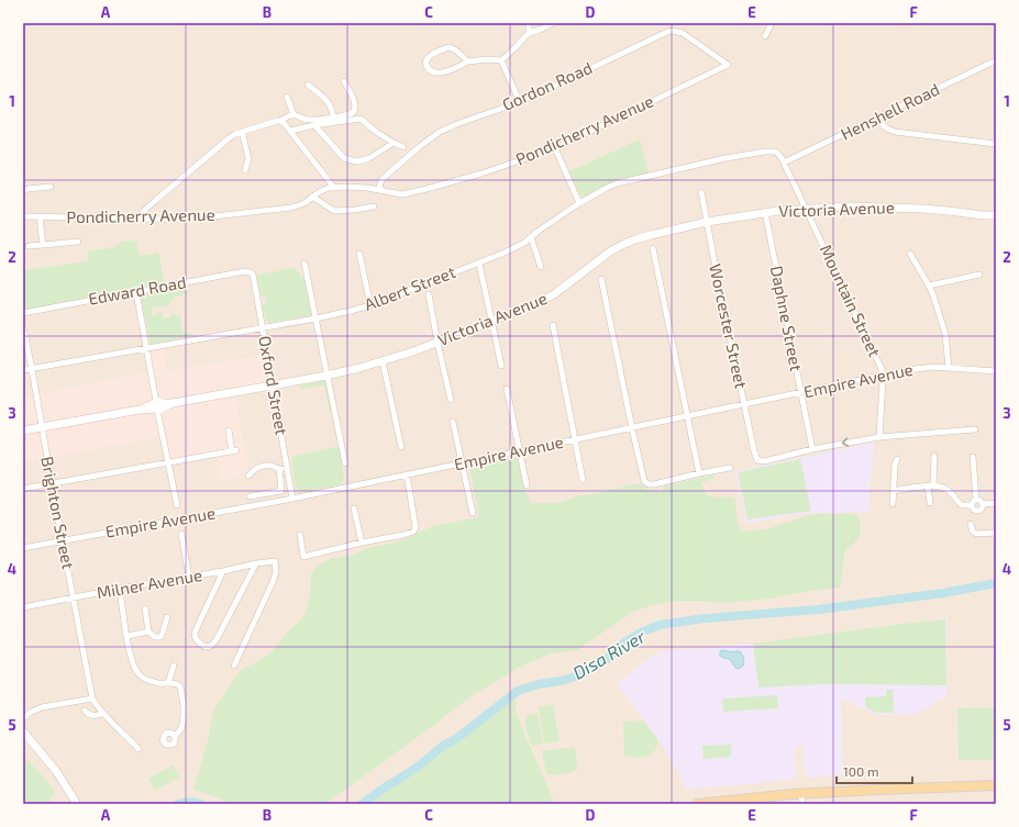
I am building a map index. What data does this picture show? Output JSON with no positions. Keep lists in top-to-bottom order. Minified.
{"streets":{"street":["Gordon Road","Henshell Road","Pondicherry Avenue","Victoria Avenue","Albert Street","Edward Road","Mountain Street","Daphne Street","Worcester Street","Empire Avenue","Oxford Street","Brighton Street","Milner Avenue"]},"crossings":[["Gordon Road","Pondicherry Avenue"],["Henshell Road","Albert Street"],["Victoria Avenue","Daphne Street"],["Victoria Avenue","Worcester Street"],["Victoria Avenue","Oxford Street"],["Victoria Avenue","Brighton Street"],["Albert Street","Oxford Street"],["Albert Street","Brighton Street"],["Edward Road","Oxford Street"],["Mountain Street","Empire Avenue"],["Daphne Street","Worcester Street"],["Daphne Street","Empire Avenue"],["Worcester Street","Empire Avenue"],["Empire Avenue","Oxford Street"],["Empire Avenue","Brighton Street"],["Brighton Street","Milner Avenue"]],"water":["Disa River"],"scale_bar":"100 m","grid":{"columns":["A","B","C","D","E","F"],"rows":["1","2","3","4","5"]}}
